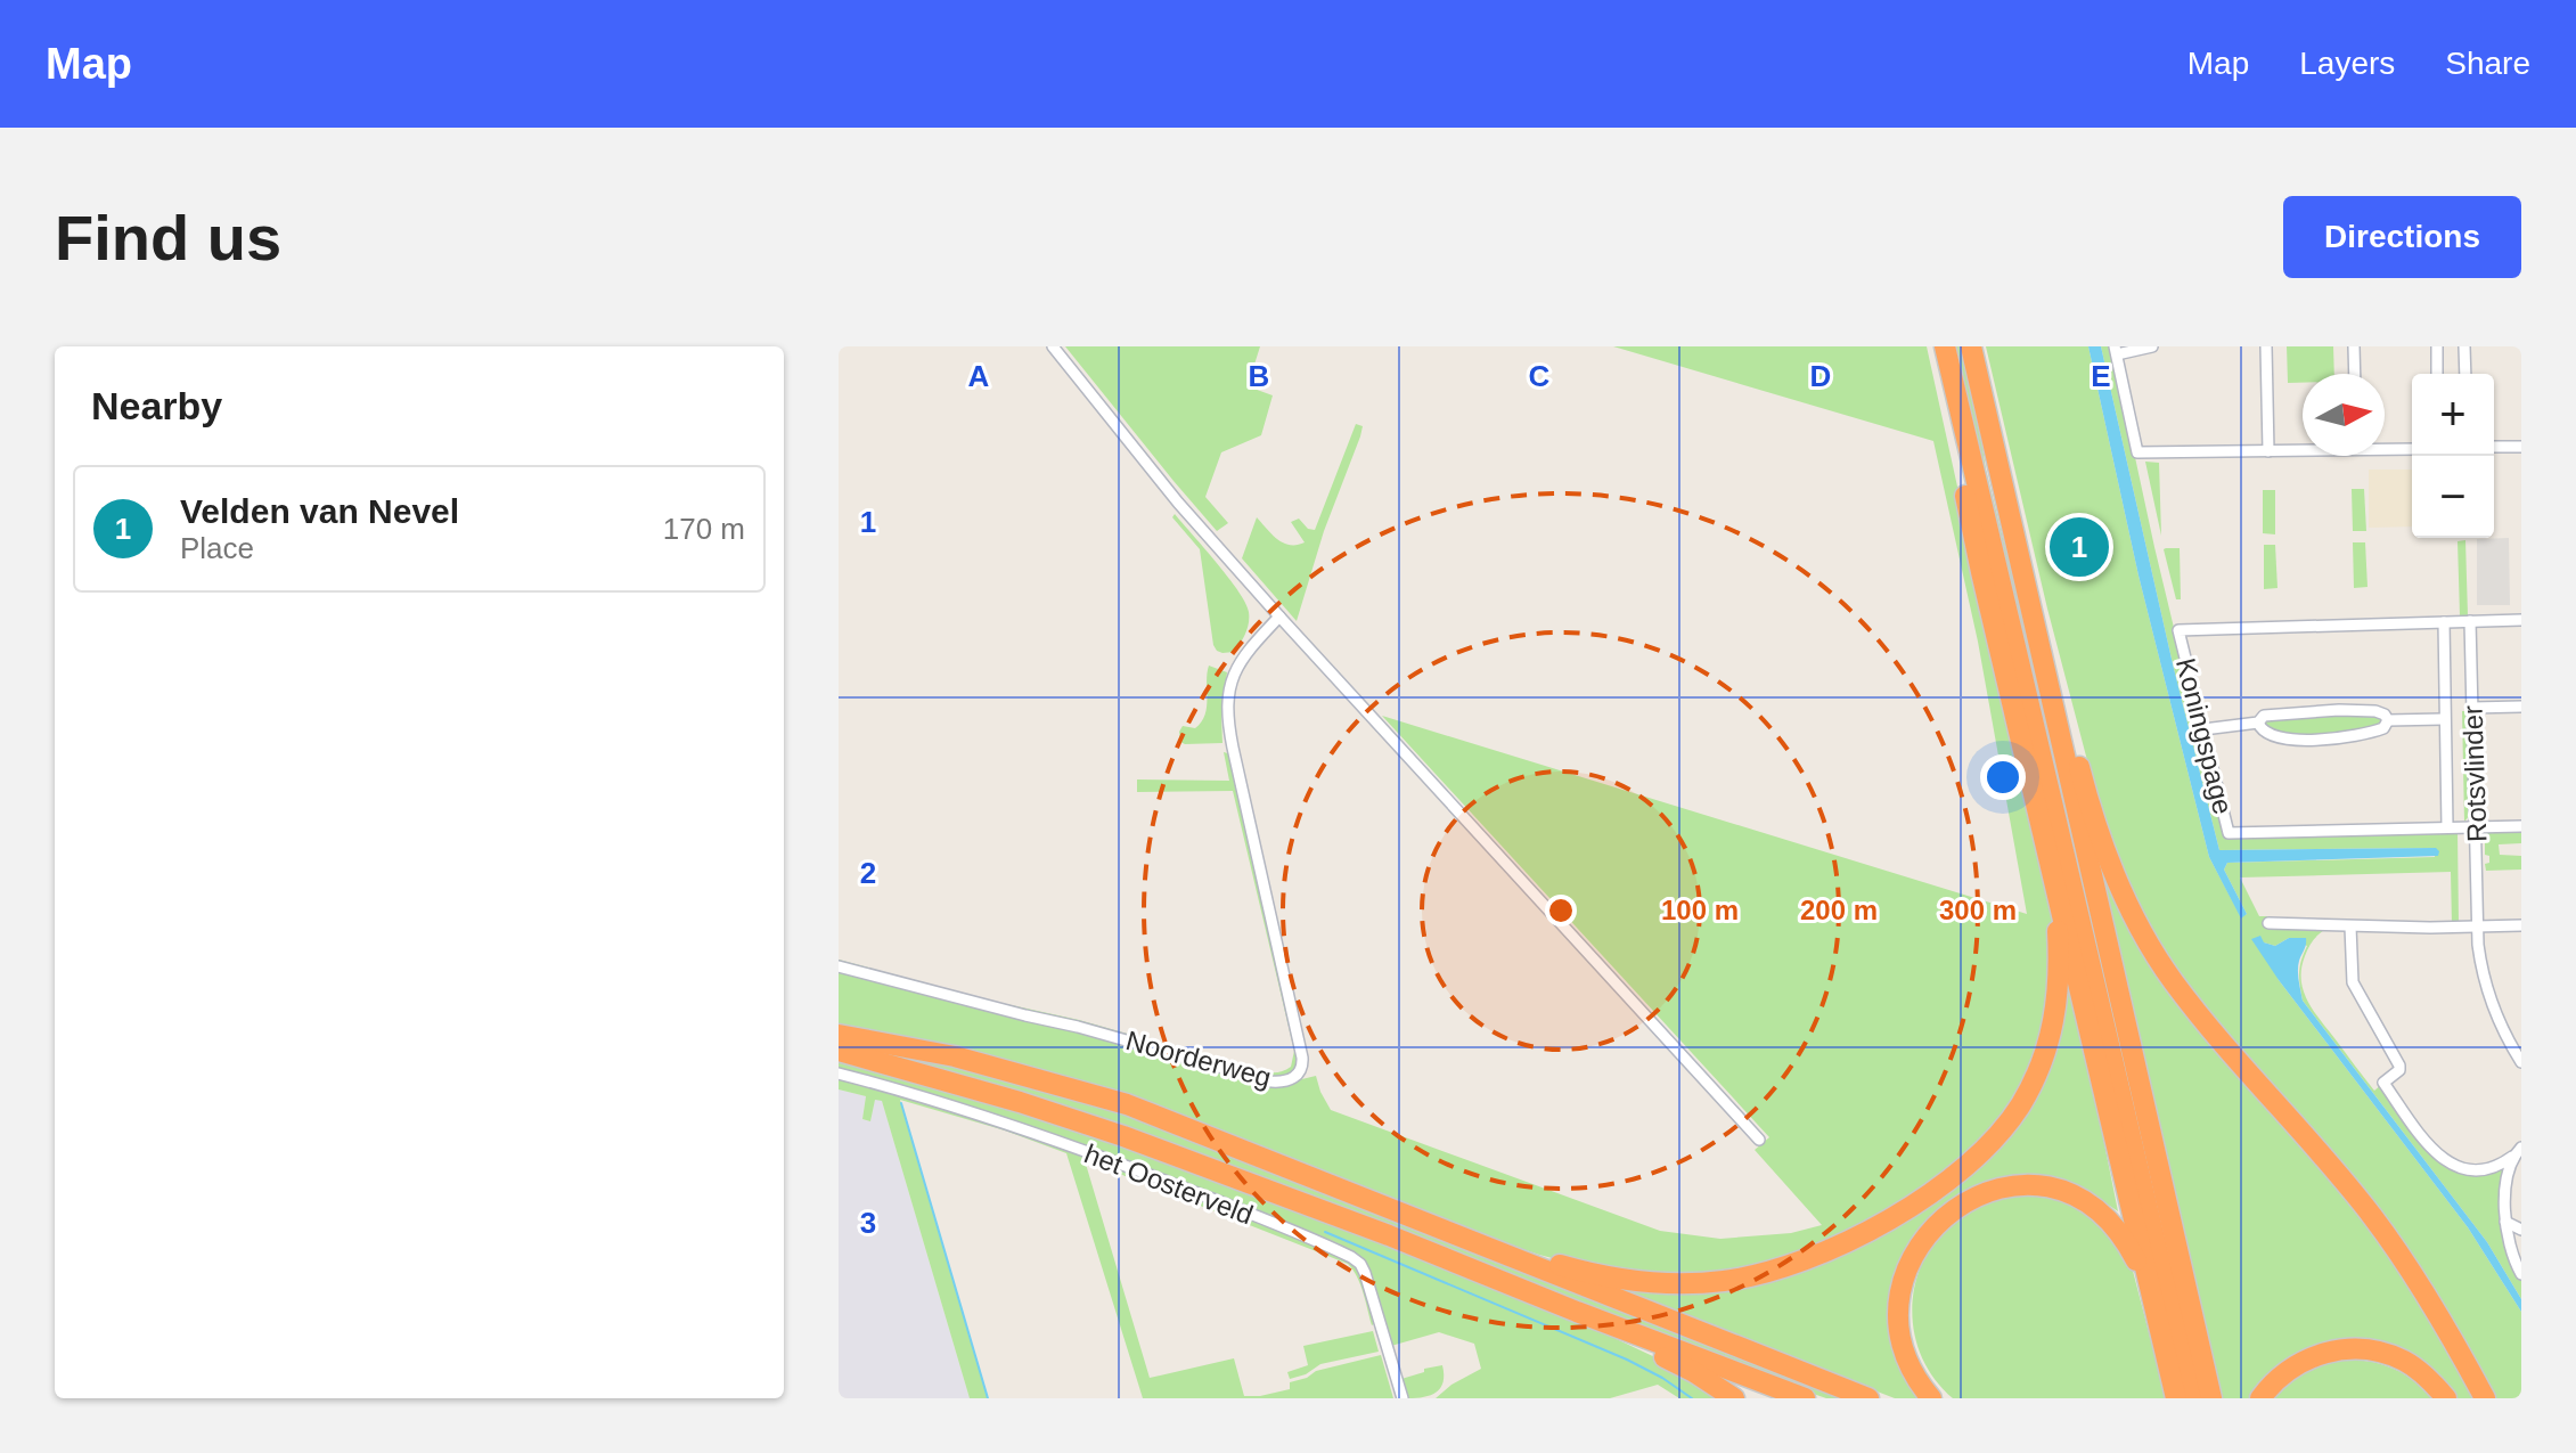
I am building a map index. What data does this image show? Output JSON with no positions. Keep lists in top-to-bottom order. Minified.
{"streets":{"street":["Koningspage","Rotsvlinder","Noorderweg","het Oosterveld"]},"crossings":[["Koningspage","Rotsvlinder"]],"north":"right","page":{"header":"Map","nav":["Map","Layers","Share"],"buttons":"Directions","title":"Find us","heading":"Nearby","map_buttons":["+","−"],"list":[{"mark":"1","name":"Velden van Nevel","note":"Place","value":"170 m"}],"pins":"1"},"grid":{"columns":["A","B","C","D","E"],"rows":["1","2","3"]},"rings":["100 m","200 m","300 m"]}
